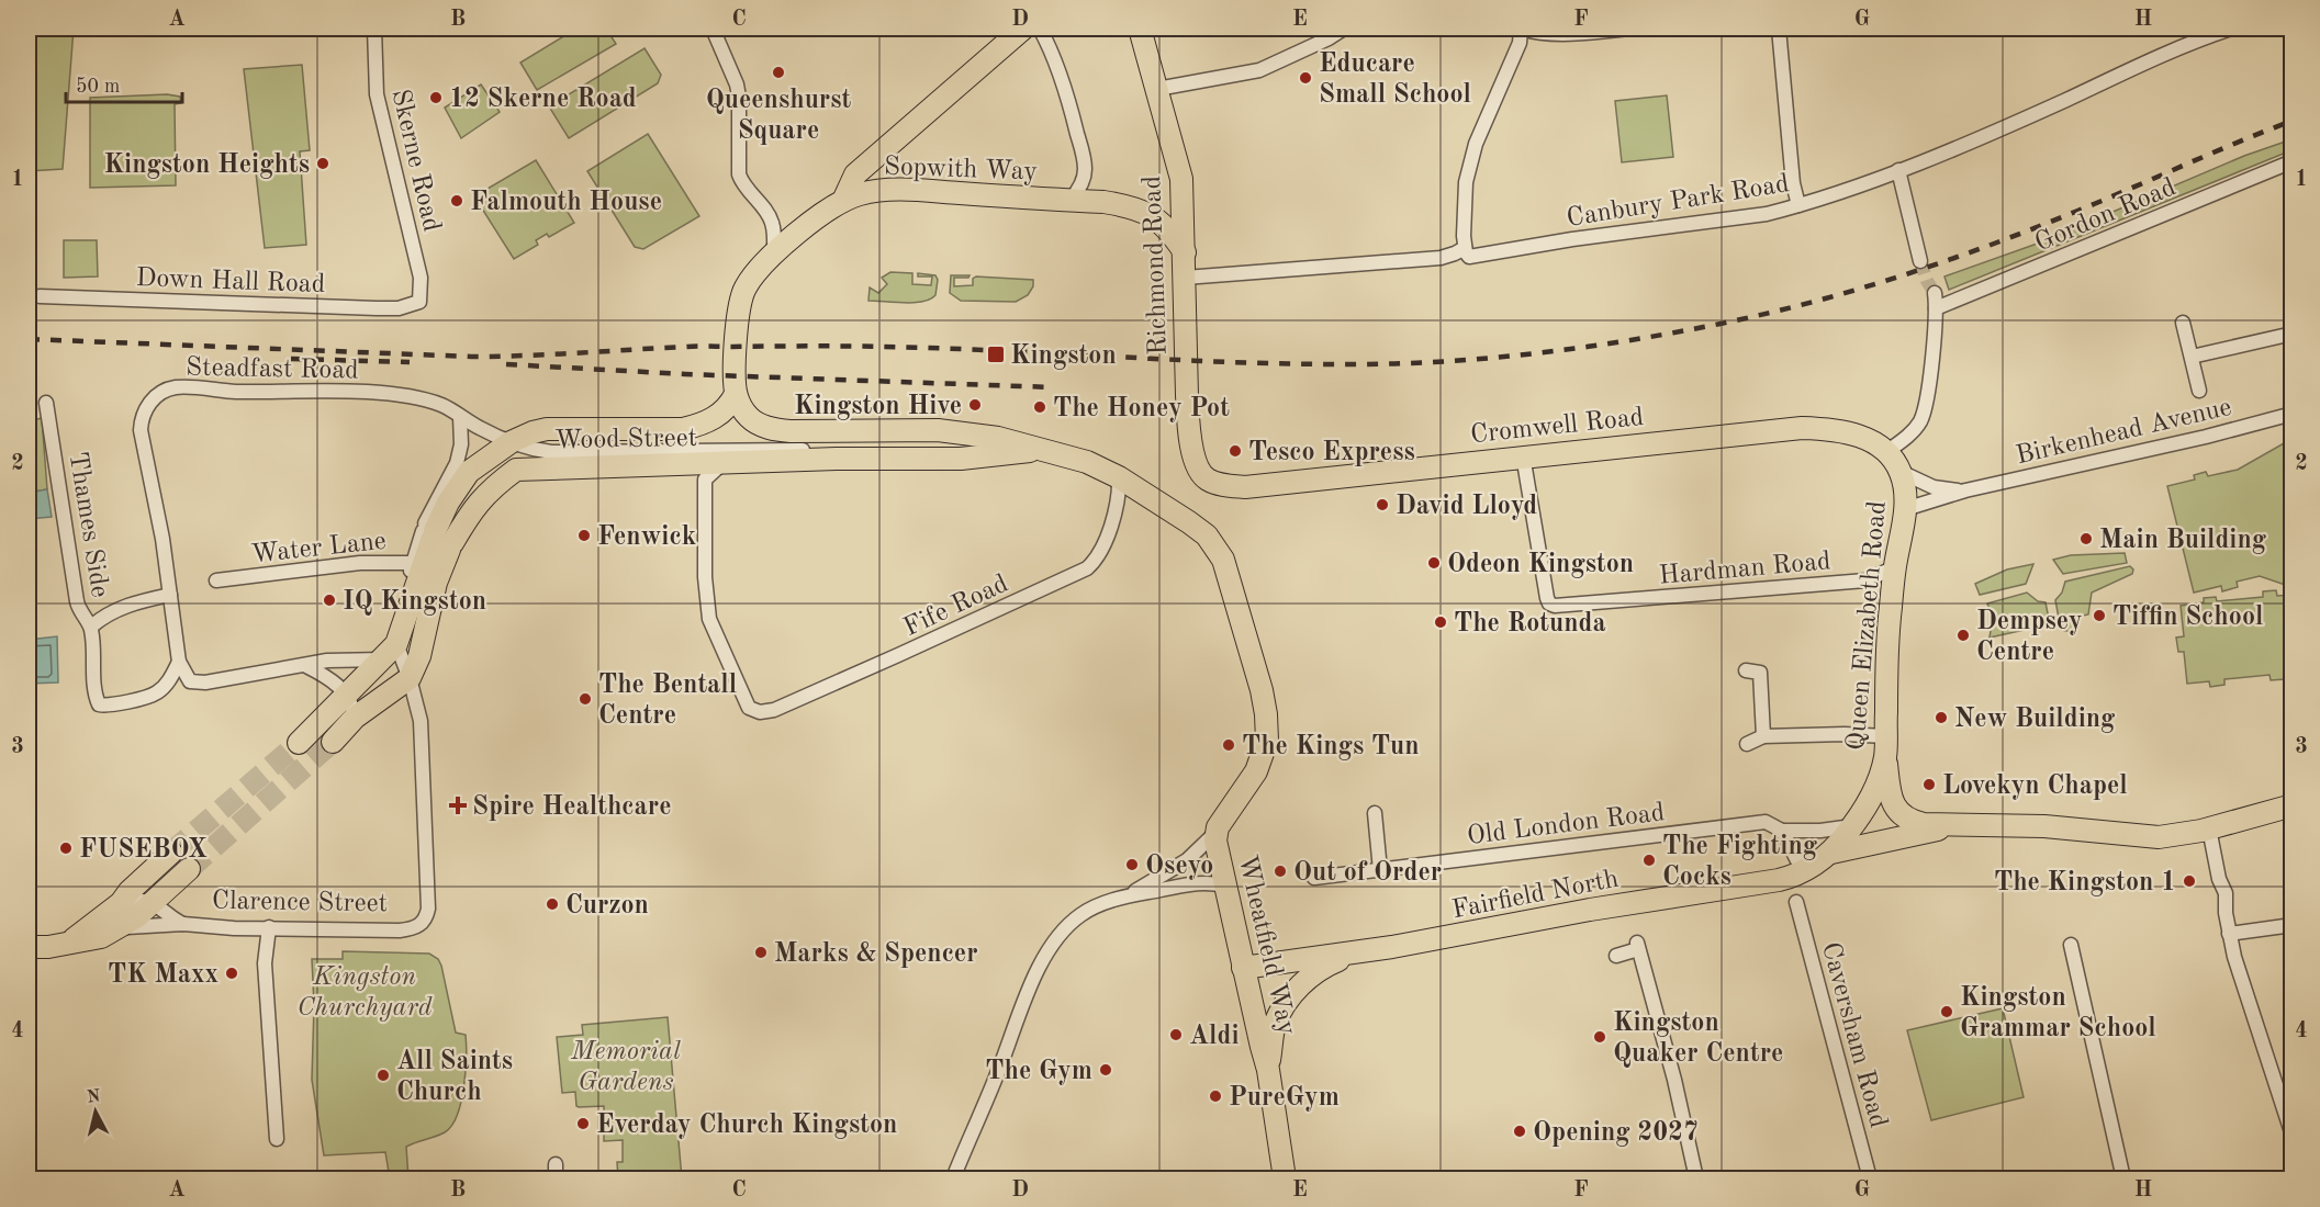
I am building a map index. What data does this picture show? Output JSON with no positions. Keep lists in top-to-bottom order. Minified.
{"streets":{"main road":["Sopwith Way","Richmond Road","Cromwell Road","Wood Street","Queen Elizabeth Road","Fairfield North","Wheatfield Way"],"street":["Skerne Road","Canbury Park Road","Gordon Road","Down Hall Road","Steadfast Road","Birkenhead Avenue","Thames Side","Water Lane","Hardman Road","Fife Road","Old London Road","Clarence Street","Caversham Road"]},"crossings":[["Skerne Road","Down Hall Road"],["Sopwith Way","Richmond Road"],["Canbury Park Road","Richmond Road"],["Richmond Road","Cromwell Road"],["Steadfast Road","Wood Street"],["Steadfast Road","Thames Side"],["Cromwell Road","Hardman Road"],["Cromwell Road","Queen Elizabeth Road"],["Birkenhead Avenue","Queen Elizabeth Road"],["Wood Street","Water Lane"],["Wood Street","Fife Road"],["Wood Street","Clarence Street"],["Wood Street","Wheatfield Way"],["Hardman Road","Queen Elizabeth Road"],["Queen Elizabeth Road","Old London Road"],["Queen Elizabeth Road","Fairfield North"],["Fairfield North","Wheatfield Way"]],"parks":["Kingston Churchyard","Memorial Gardens"],"places":{"other":["Queenshurst Square","Educare Small School","12 Skerne Road","Kingston Heights","Falmouth House","Kingston Hive","The Honey Pot","Tesco Express","David Lloyd","Fenwick","Main Building","Odeon Kingston","IQ Kingston","Tiffin School","The Rotunda","Dempsey Centre","The Bentall Centre","New Building","The Kings Tun","Lovekyn Chapel","FUSEBOX","The Fighting Cocks","Oseyo","Out of Order","The Kingston 1","Curzon","Marks & Spencer","TK Maxx","Kingston Grammar School","Aldi","Kingston Quaker Centre","The Gym","All Saints Church","PureGym","Everday Church Kingston","Opening 2027"],"transit":["Kingston"],"health":["Spire Healthcare"]},"scale_bar":"50 m","north":"top","grid":{"columns":["A","B","C","D","E","F","G","H"],"rows":["1","2","3","4"]}}
